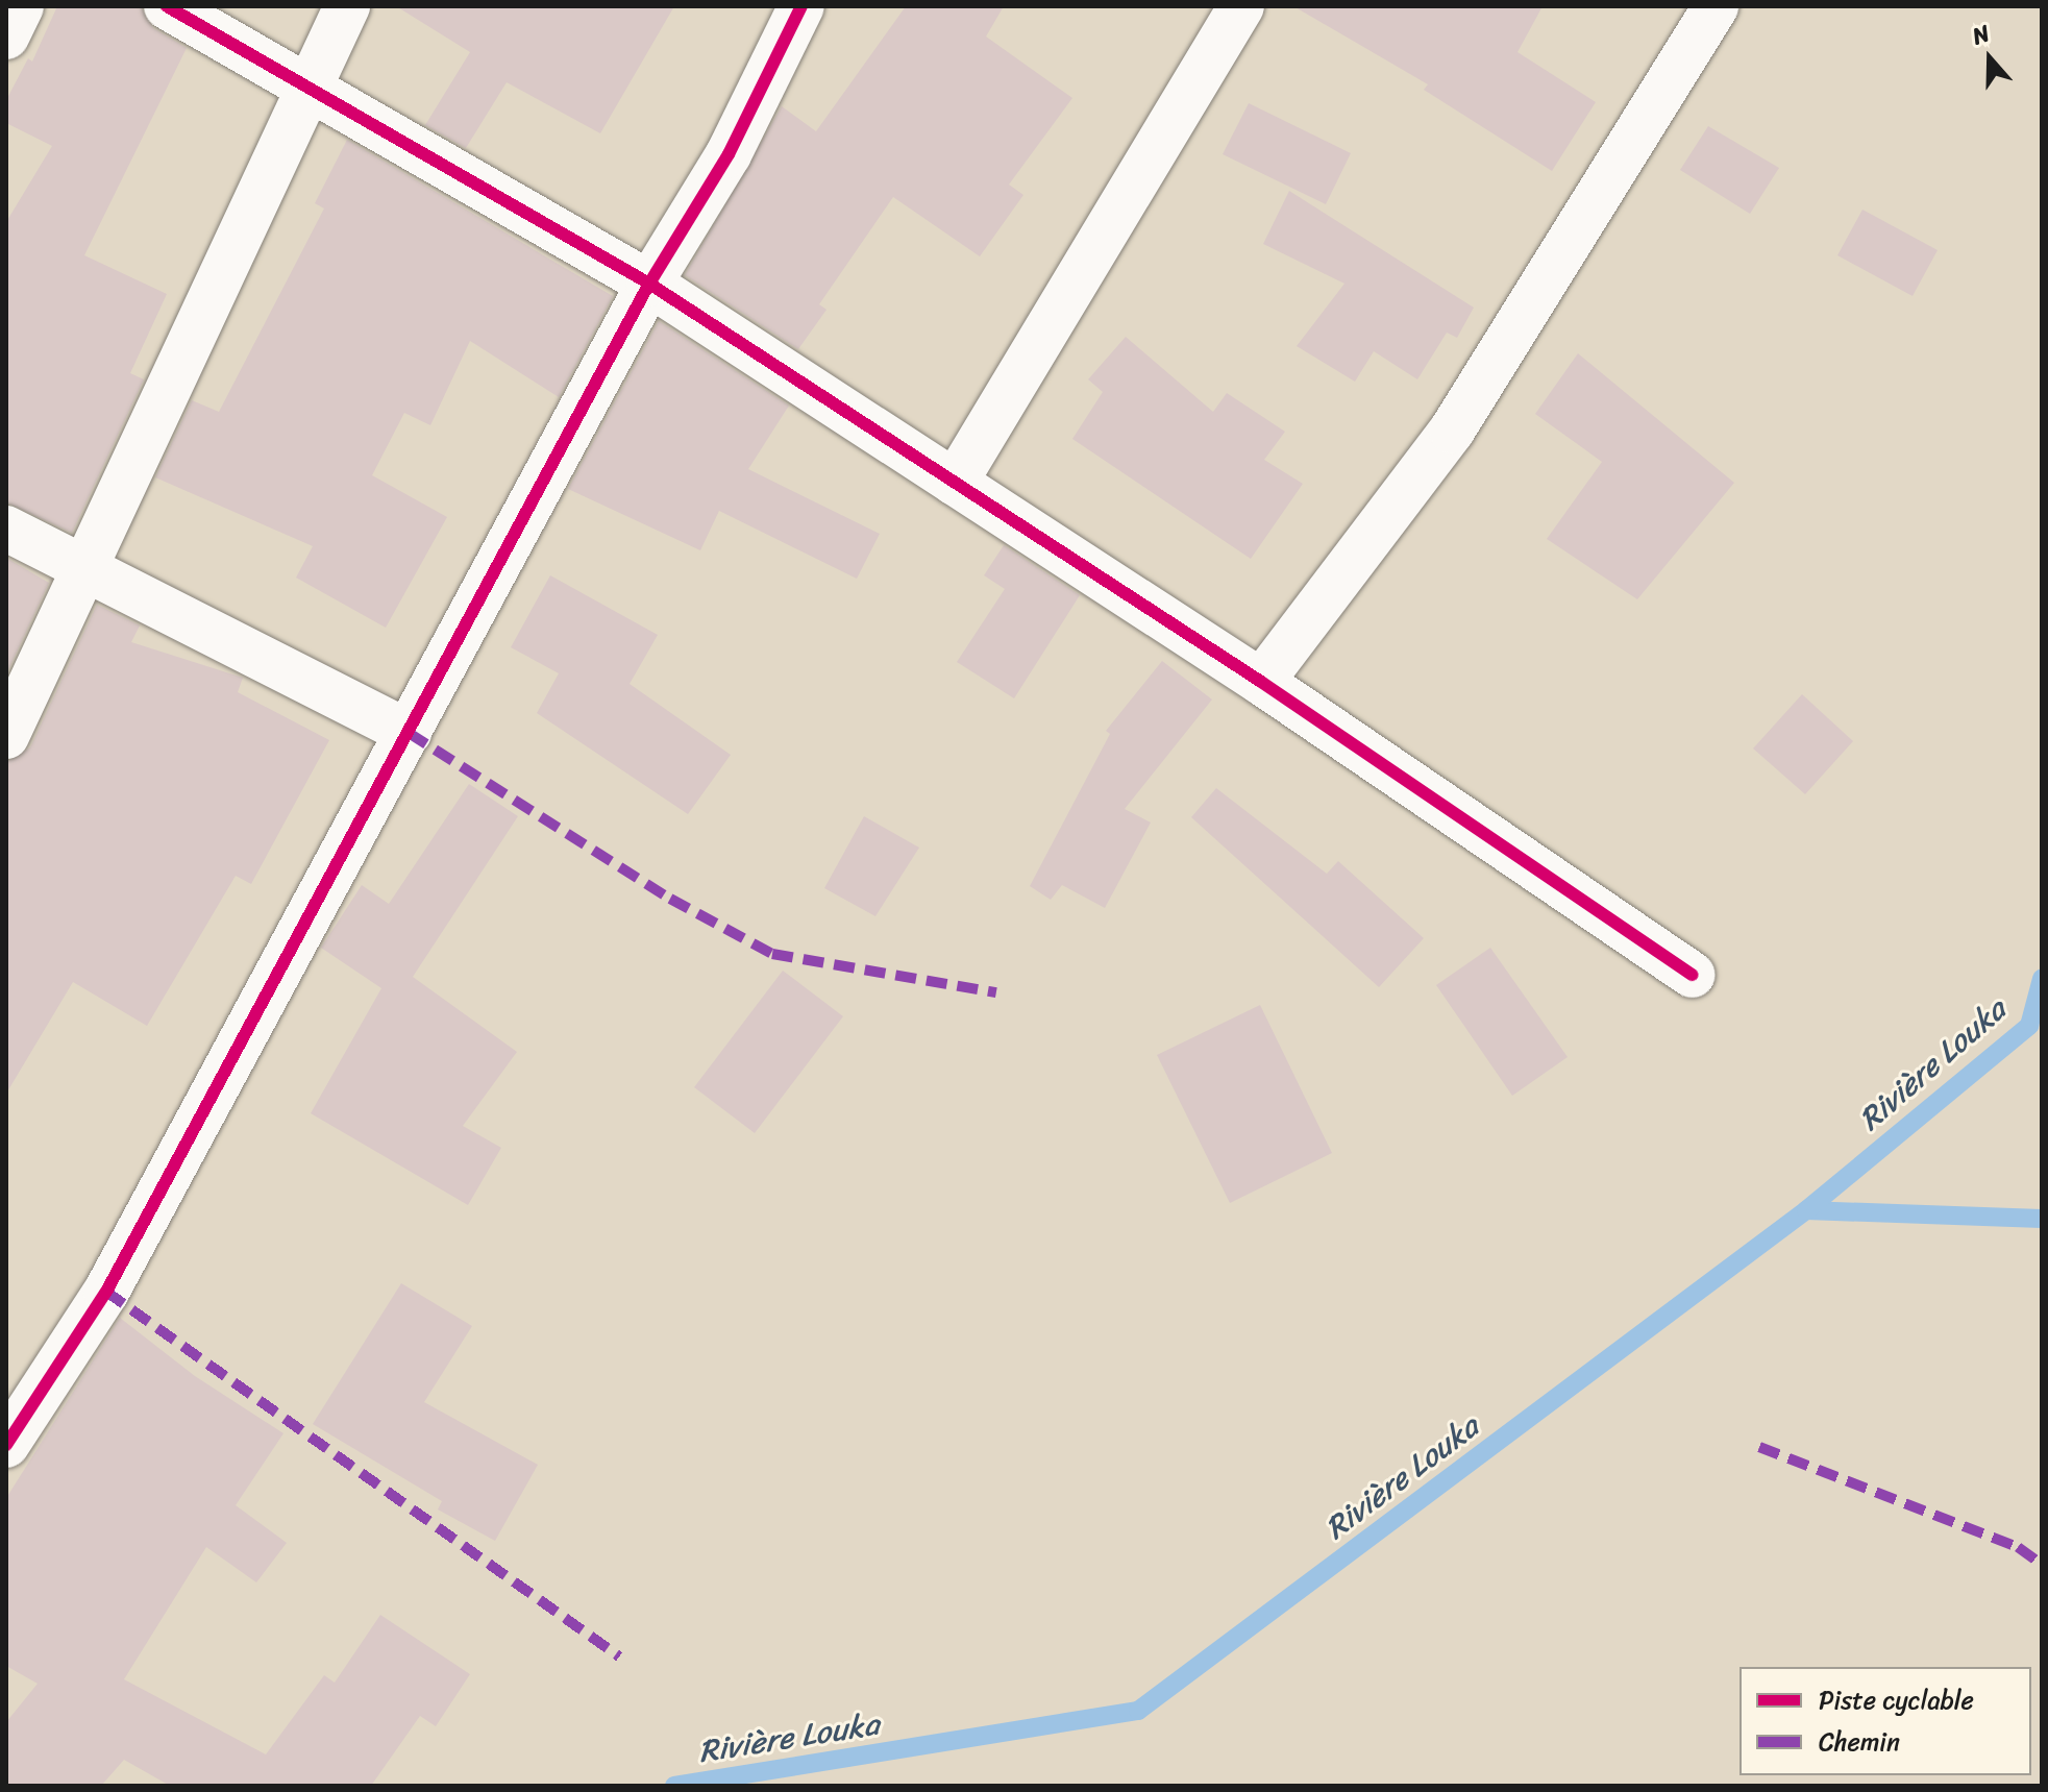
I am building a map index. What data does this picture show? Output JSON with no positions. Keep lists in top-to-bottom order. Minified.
{"water":["Rivière Louka"],"legend":["Piste cyclable","Chemin"],"north":"top"}
